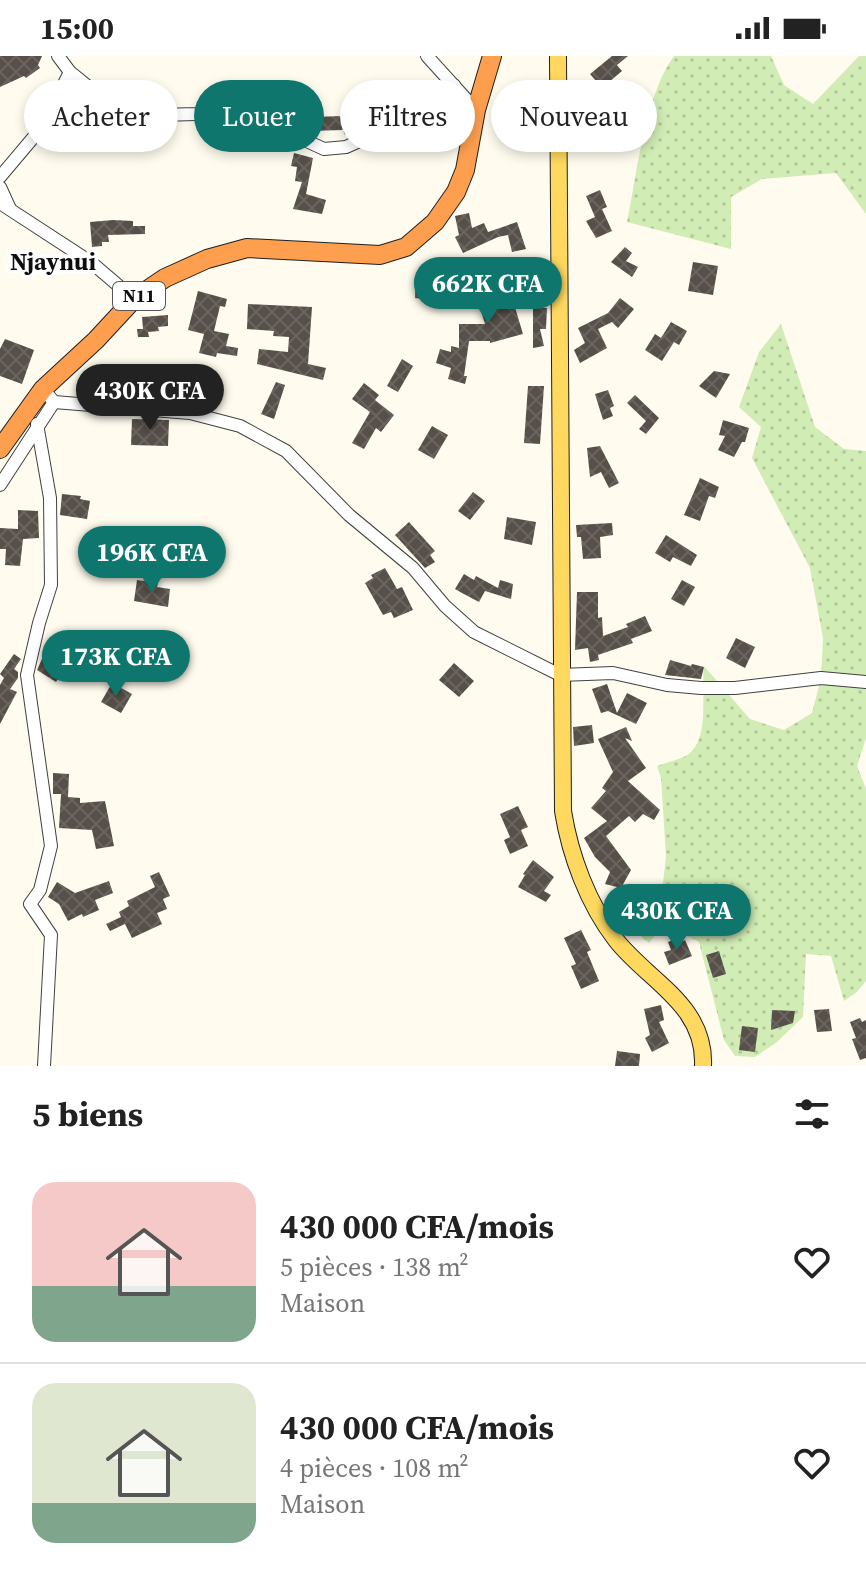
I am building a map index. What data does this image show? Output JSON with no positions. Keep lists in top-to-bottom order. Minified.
{"streets":{"highway":["N11"]},"districts":["Njaynui"],"page":{"status":"15:00","chip":["Acheter","Louer","Filtres","Nouveau"],"price":["662K CFA","430K CFA","196K CFA","173K CFA","430K CFA"],"heading":"5 biens","list":[{"name":"430 000 CFA/mois","note":"5 pièces · 138 m² · Maison"},{"name":"430 000 CFA/mois","note":"4 pièces · 108 m² · Maison"}]}}
